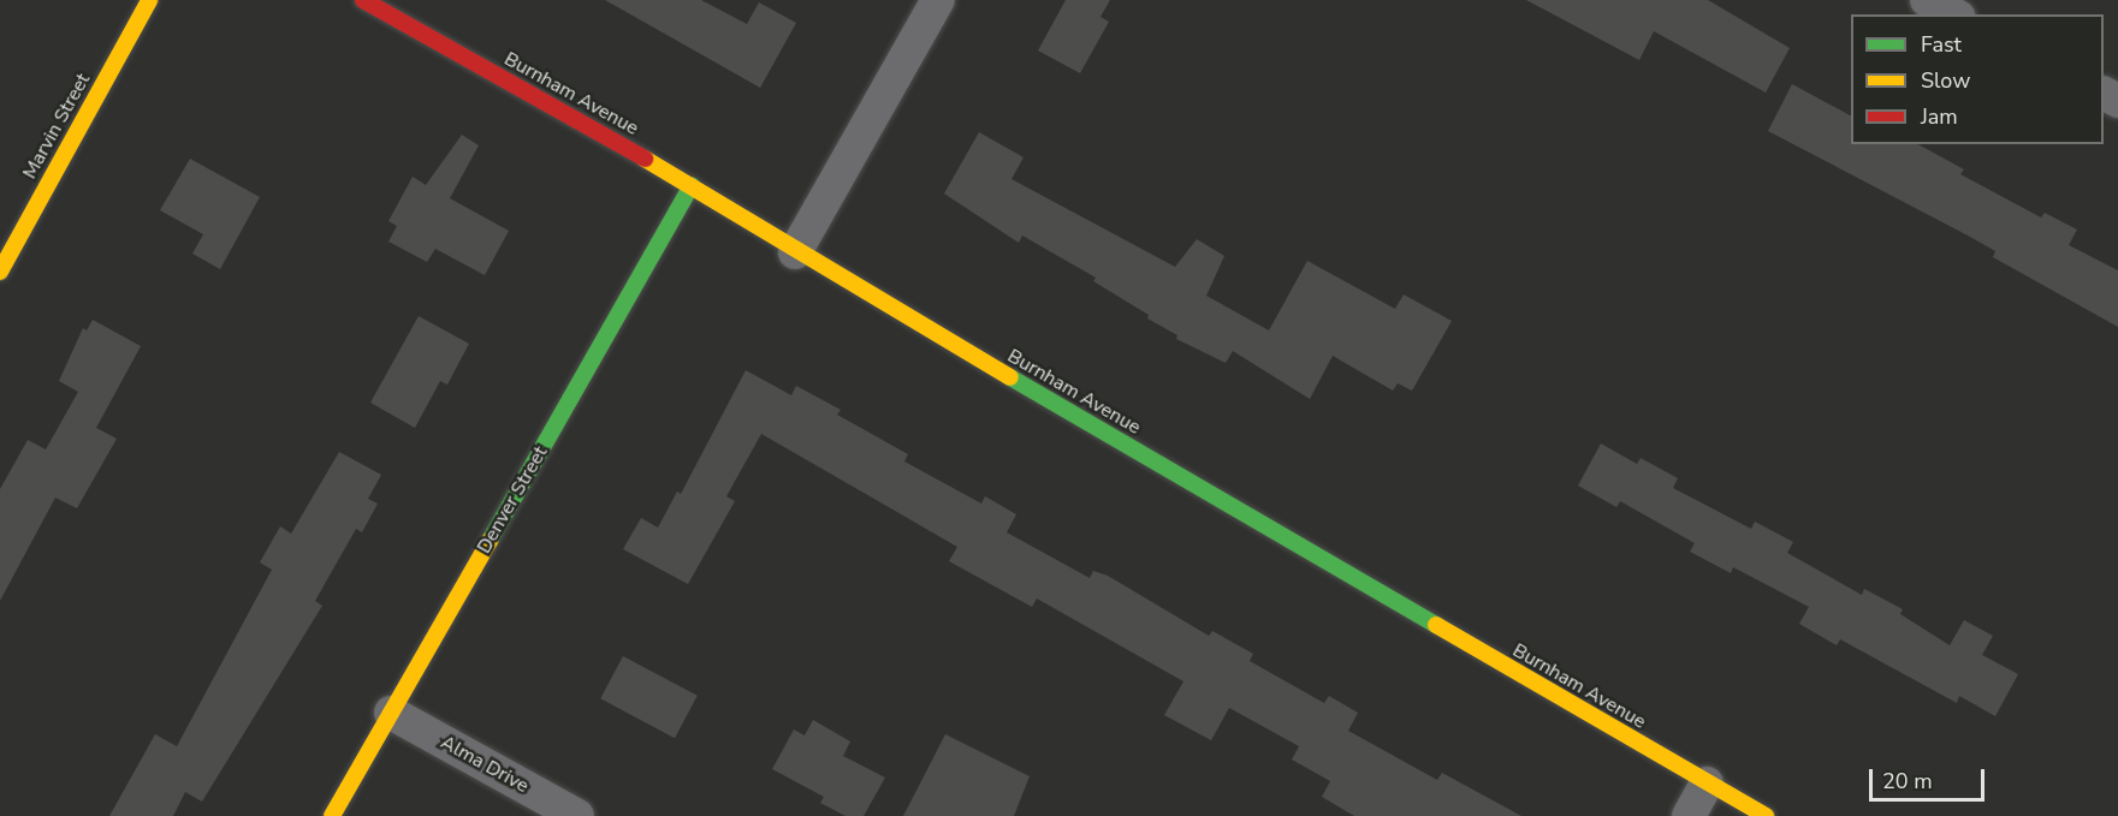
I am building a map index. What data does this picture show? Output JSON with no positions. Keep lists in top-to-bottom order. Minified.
{"streets":{"street":["Burnham Avenue","Marvin Street","Denver Street","Alma Drive"]},"crossings":[["Burnham Avenue","Denver Street"],["Denver Street","Alma Drive"]],"legend":["Fast","Slow","Jam"],"scale_bar":"20 m"}
